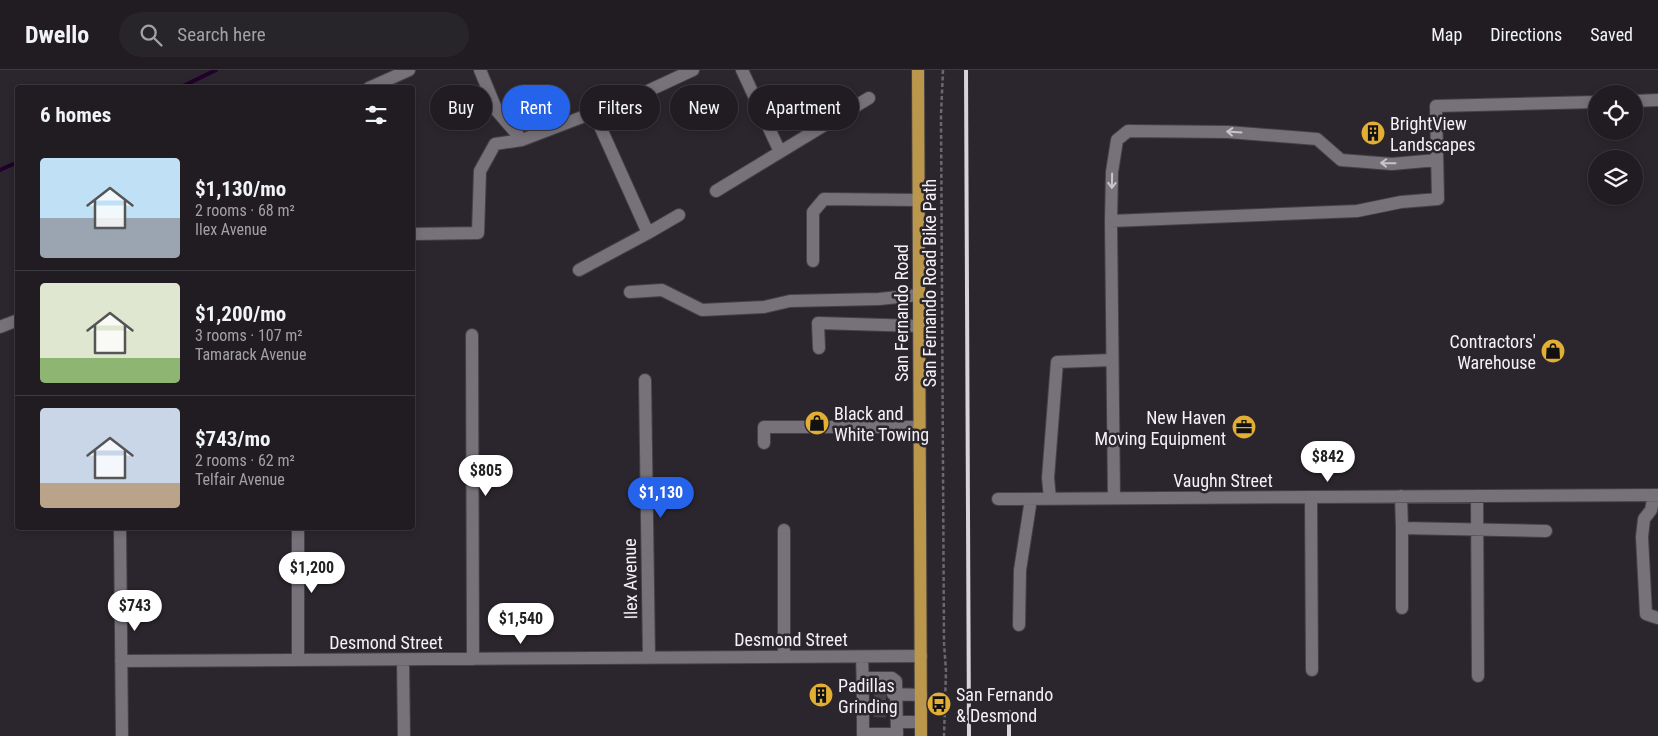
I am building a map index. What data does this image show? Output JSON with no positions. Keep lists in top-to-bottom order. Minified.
{"streets":{"main road":["San Fernando Road"],"street":["Vaughn Street","Ilex Avenue","Desmond Street"],"path":["San Fernando Road Bike Path"]},"crossings":[["San Fernando Road","Desmond Street"],["Ilex Avenue","Desmond Street"]],"places":{"building":["BrightView Landscapes","Padillas Grinding"],"shop":["Contractors' Warehouse","Black and White Towing"],"office":["New Haven Moving Equipment"],"bus stop":["San Fernando & Desmond"]},"page":{"header":"Dwello","search":"Search here","nav":["Map","Directions","Saved"],"chip":["Buy","Rent","Filters","New","Apartment"],"heading":"6 homes","list":[{"name":"$1,130/mo","note":"2 rooms · 68 m² · Ilex Avenue"},{"name":"$1,200/mo","note":"3 rooms · 107 m² · Tamarack Avenue"},{"name":"$743/mo","note":"2 rooms · 62 m² · Telfair Avenue"}],"price":["$842","$805","$1,130","$1,200","$743","$1,540"]}}
